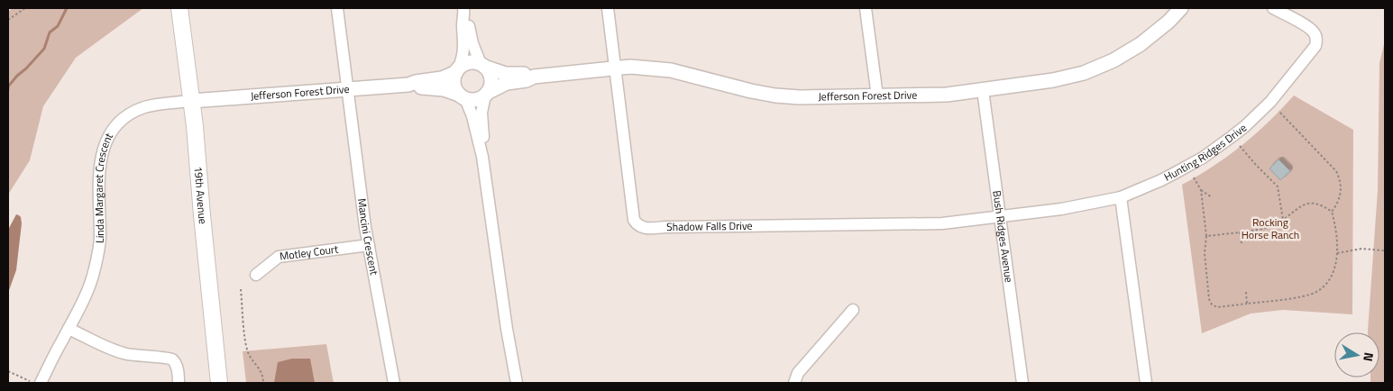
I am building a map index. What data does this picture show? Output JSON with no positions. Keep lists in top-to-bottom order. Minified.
{"streets":{"main road":["19th Avenue"],"street":["Jefferson Forest Drive","Hunting Ridges Drive","Linda Margaret Crescent","Shadow Falls Drive","Mancini Crescent","Bush Ridges Avenue","Motley Court"]},"crossings":[["Jefferson Forest Drive","Linda Margaret Crescent"],["Jefferson Forest Drive","19th Avenue"],["Jefferson Forest Drive","Shadow Falls Drive"],["Jefferson Forest Drive","Mancini Crescent"],["Jefferson Forest Drive","Bush Ridges Avenue"],["Hunting Ridges Drive","Shadow Falls Drive"],["Hunting Ridges Drive","Bush Ridges Avenue"],["Linda Margaret Crescent","19th Avenue"],["Shadow Falls Drive","Bush Ridges Avenue"],["Mancini Crescent","Motley Court"]],"parks":["Rocking Horse Ranch"],"north":"right"}
